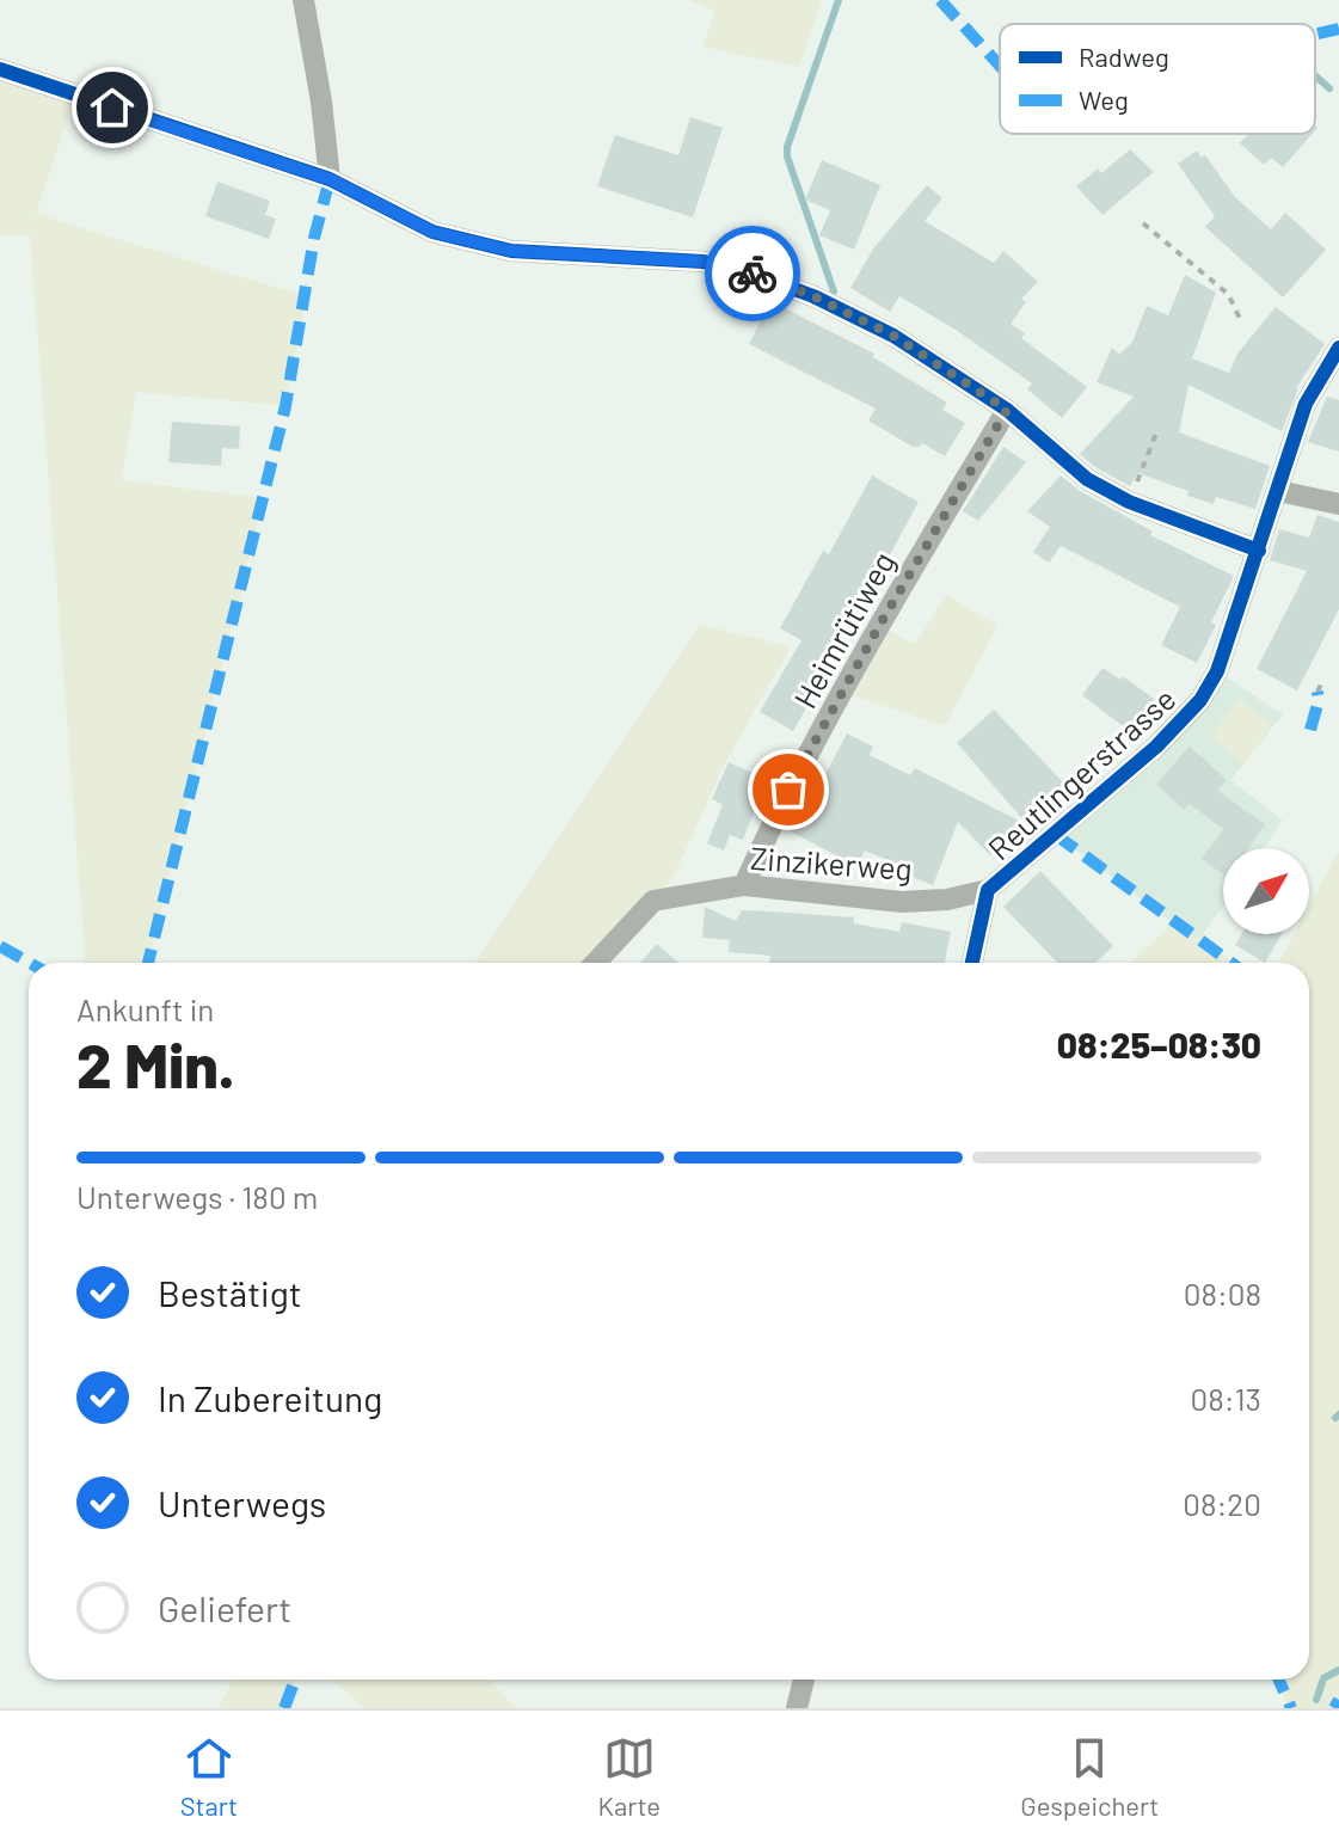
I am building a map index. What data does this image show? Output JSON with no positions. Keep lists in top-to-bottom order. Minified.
{"streets":{"street":["Heimrütiweg","Reutlingerstrasse","Zinzikerweg"]},"crossings":[["Heimrütiweg","Zinzikerweg"],["Reutlingerstrasse","Zinzikerweg"]],"legend":["Radweg","Weg"],"north":"top right","page":{"heading":["2 Min.","Ankunft in","08:25–08:30"],"bar":"Unterwegs · 180 m","list":[["Bestätigt","08:08"],["In Zubereitung","08:13"],["Unterwegs","08:20"],"Geliefert"],"tabs":["Start","Karte","Gespeichert"]}}
